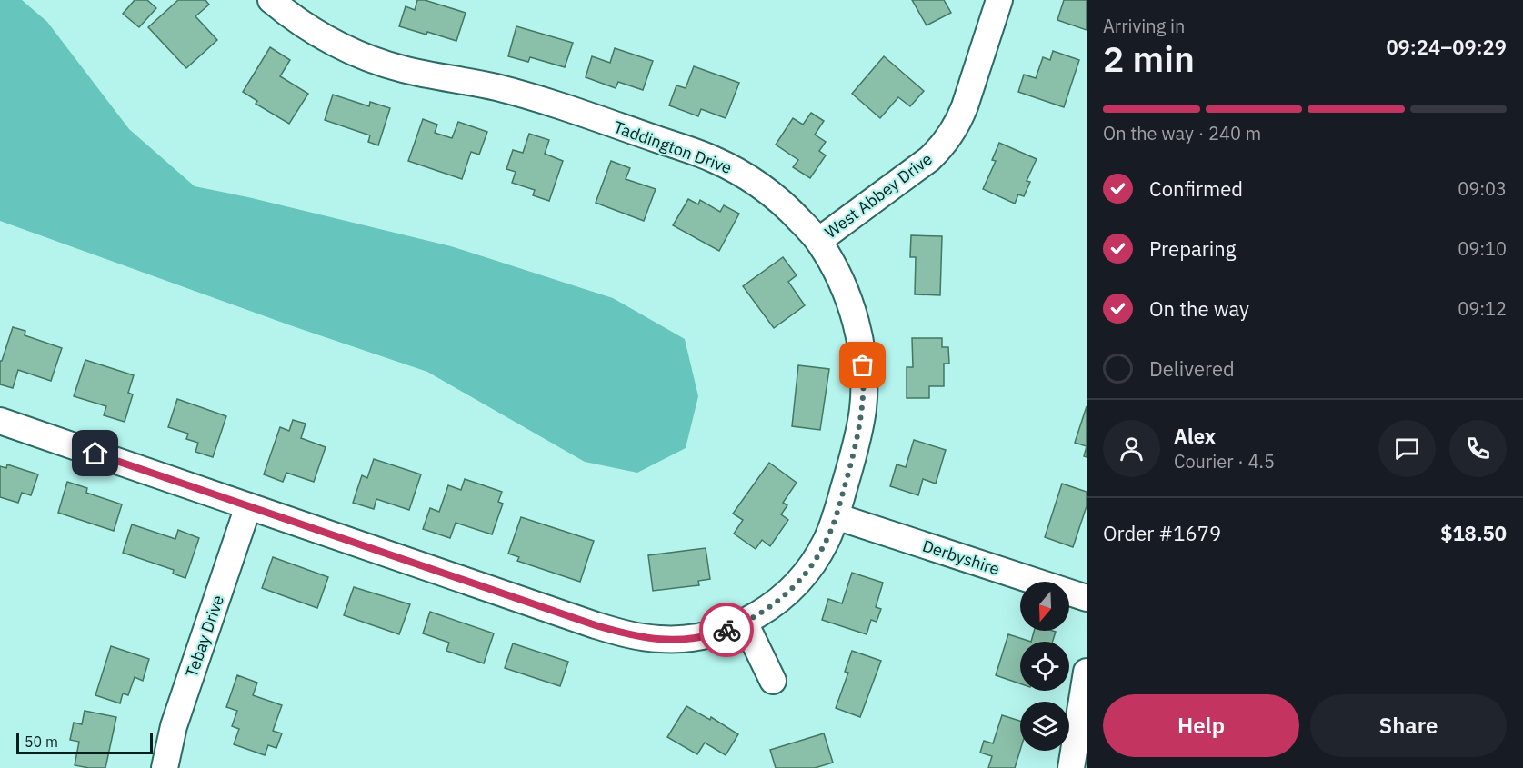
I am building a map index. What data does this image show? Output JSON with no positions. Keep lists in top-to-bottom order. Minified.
{"streets":{"street":["Taddington Drive","West Abbey Drive","Derbyshire","Tebay Drive"]},"crossings":[["Taddington Drive","West Abbey Drive"],["Taddington Drive","Derbyshire"],["Taddington Drive","Tebay Drive"]],"scale_bar":"50 m","north":"bottom","page":{"heading":["2 min","Arriving in","09:24–09:29"],"panel":["Alex","Courier · 4.5","Order #1679","$18.50"],"bar":"On the way · 240 m","list":[["Confirmed","09:03"],["Preparing","09:10"],["On the way","09:12"],"Delivered"],"buttons":["Help","Share"],"scale":"50 m"}}
